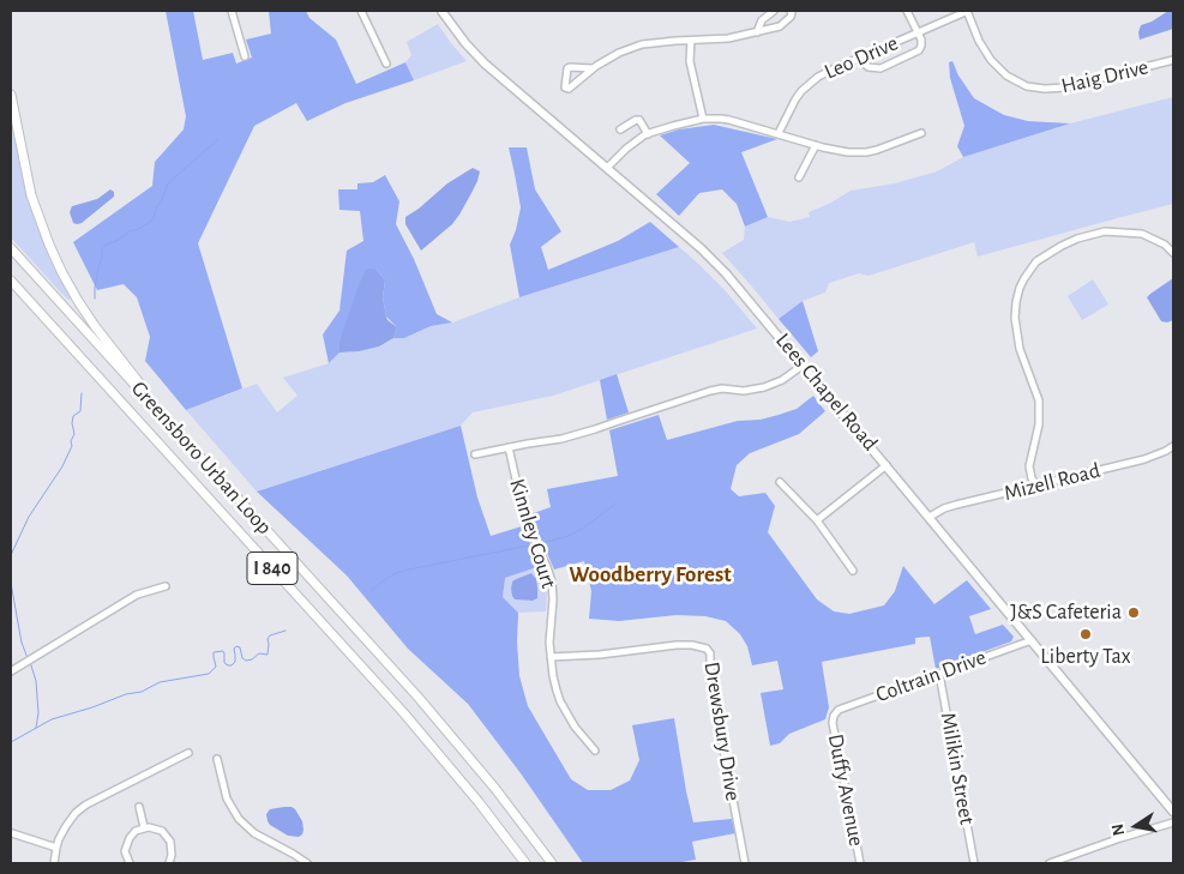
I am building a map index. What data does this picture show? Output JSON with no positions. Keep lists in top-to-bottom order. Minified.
{"streets":{"highway":["Greensboro Urban Loop","I 840"],"main road":["Lees Chapel Road"],"street":["Leo Drive","Haig Drive","Mizell Road","Kinnley Court","Coltrain Drive","Drewsbury Drive","Milikin Street","Duffy Avenue"]},"crossings":[["Leo Drive","Haig Drive"],["Lees Chapel Road","Mizell Road"],["Lees Chapel Road","Coltrain Drive"],["Kinnley Court","Drewsbury Drive"],["Coltrain Drive","Milikin Street"],["Coltrain Drive","Duffy Avenue"]],"districts":["Woodberry Forest"],"places":["J&S Cafeteria","Liberty Tax"],"north":"left"}
